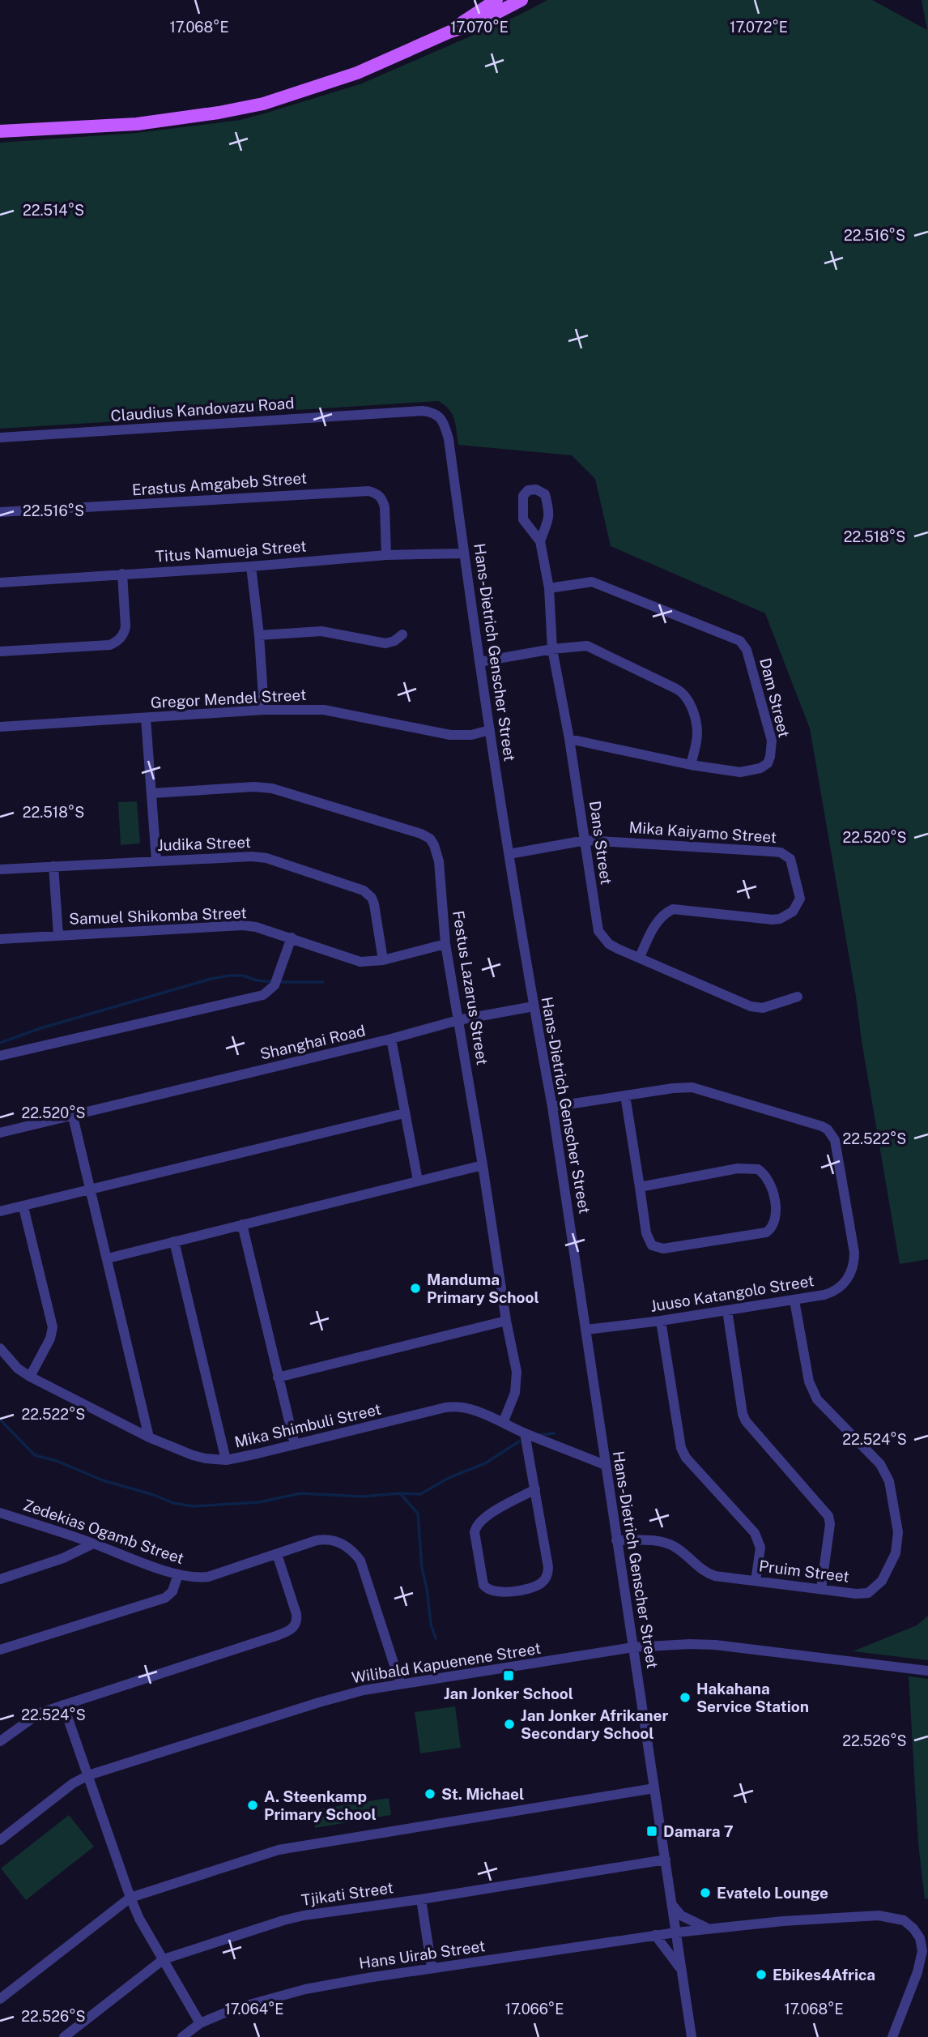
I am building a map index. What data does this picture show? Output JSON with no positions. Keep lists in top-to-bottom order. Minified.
{"streets":{"street":["Claudius Kandovazu Road","Erastus Amgabeb Street","Titus Namueja Street","Hans-Dietrich Genscher Street","Dam Street","Gregor Mendel Street","Mika Kaiyamo Street","Dans Street","Judika Street","Samuel Shikomba Street","Festus Lazarus Street","Shanghai Road","Juuso Katangolo Street","Mika Shimbuli Street","Zedekias Ogamb Street","Pruim Street","Wilibald Kapuenene Street","Tjikati Street","Hans Uirab Street"]},"crossings":[["Claudius Kandovazu Road","Hans-Dietrich Genscher Street"],["Erastus Amgabeb Street","Titus Namueja Street"],["Titus Namueja Street","Hans-Dietrich Genscher Street"],["Hans-Dietrich Genscher Street","Gregor Mendel Street"],["Hans-Dietrich Genscher Street","Mika Kaiyamo Street"],["Hans-Dietrich Genscher Street","Shanghai Road"],["Hans-Dietrich Genscher Street","Juuso Katangolo Street"],["Hans-Dietrich Genscher Street","Mika Shimbuli Street"],["Hans-Dietrich Genscher Street","Pruim Street"],["Hans-Dietrich Genscher Street","Wilibald Kapuenene Street"],["Hans-Dietrich Genscher Street","Tjikati Street"],["Hans-Dietrich Genscher Street","Hans Uirab Street"],["Dam Street","Dans Street"],["Mika Kaiyamo Street","Dans Street"],["Judika Street","Samuel Shikomba Street"],["Samuel Shikomba Street","Festus Lazarus Street"],["Festus Lazarus Street","Shanghai Road"],["Festus Lazarus Street","Mika Shimbuli Street"],["Juuso Katangolo Street","Pruim Street"],["Zedekias Ogamb Street","Wilibald Kapuenene Street"]],"places":{"other":["Manduma Primary School","Hakahana Service Station","Jan Jonker Afrikaner Secondary School","St. Michael","A. Steenkamp Primary School","Evatelo Lounge","Ebikes4Africa"],"transit":["Jan Jonker School","Damara 7"]},"coordinates":["17.068°E","17.070°E","17.072°E","22.514°S","22.516°S","22.518°S","22.520°S","22.522°S","22.524°S","22.526°S","17.064°E","17.066°E"]}
